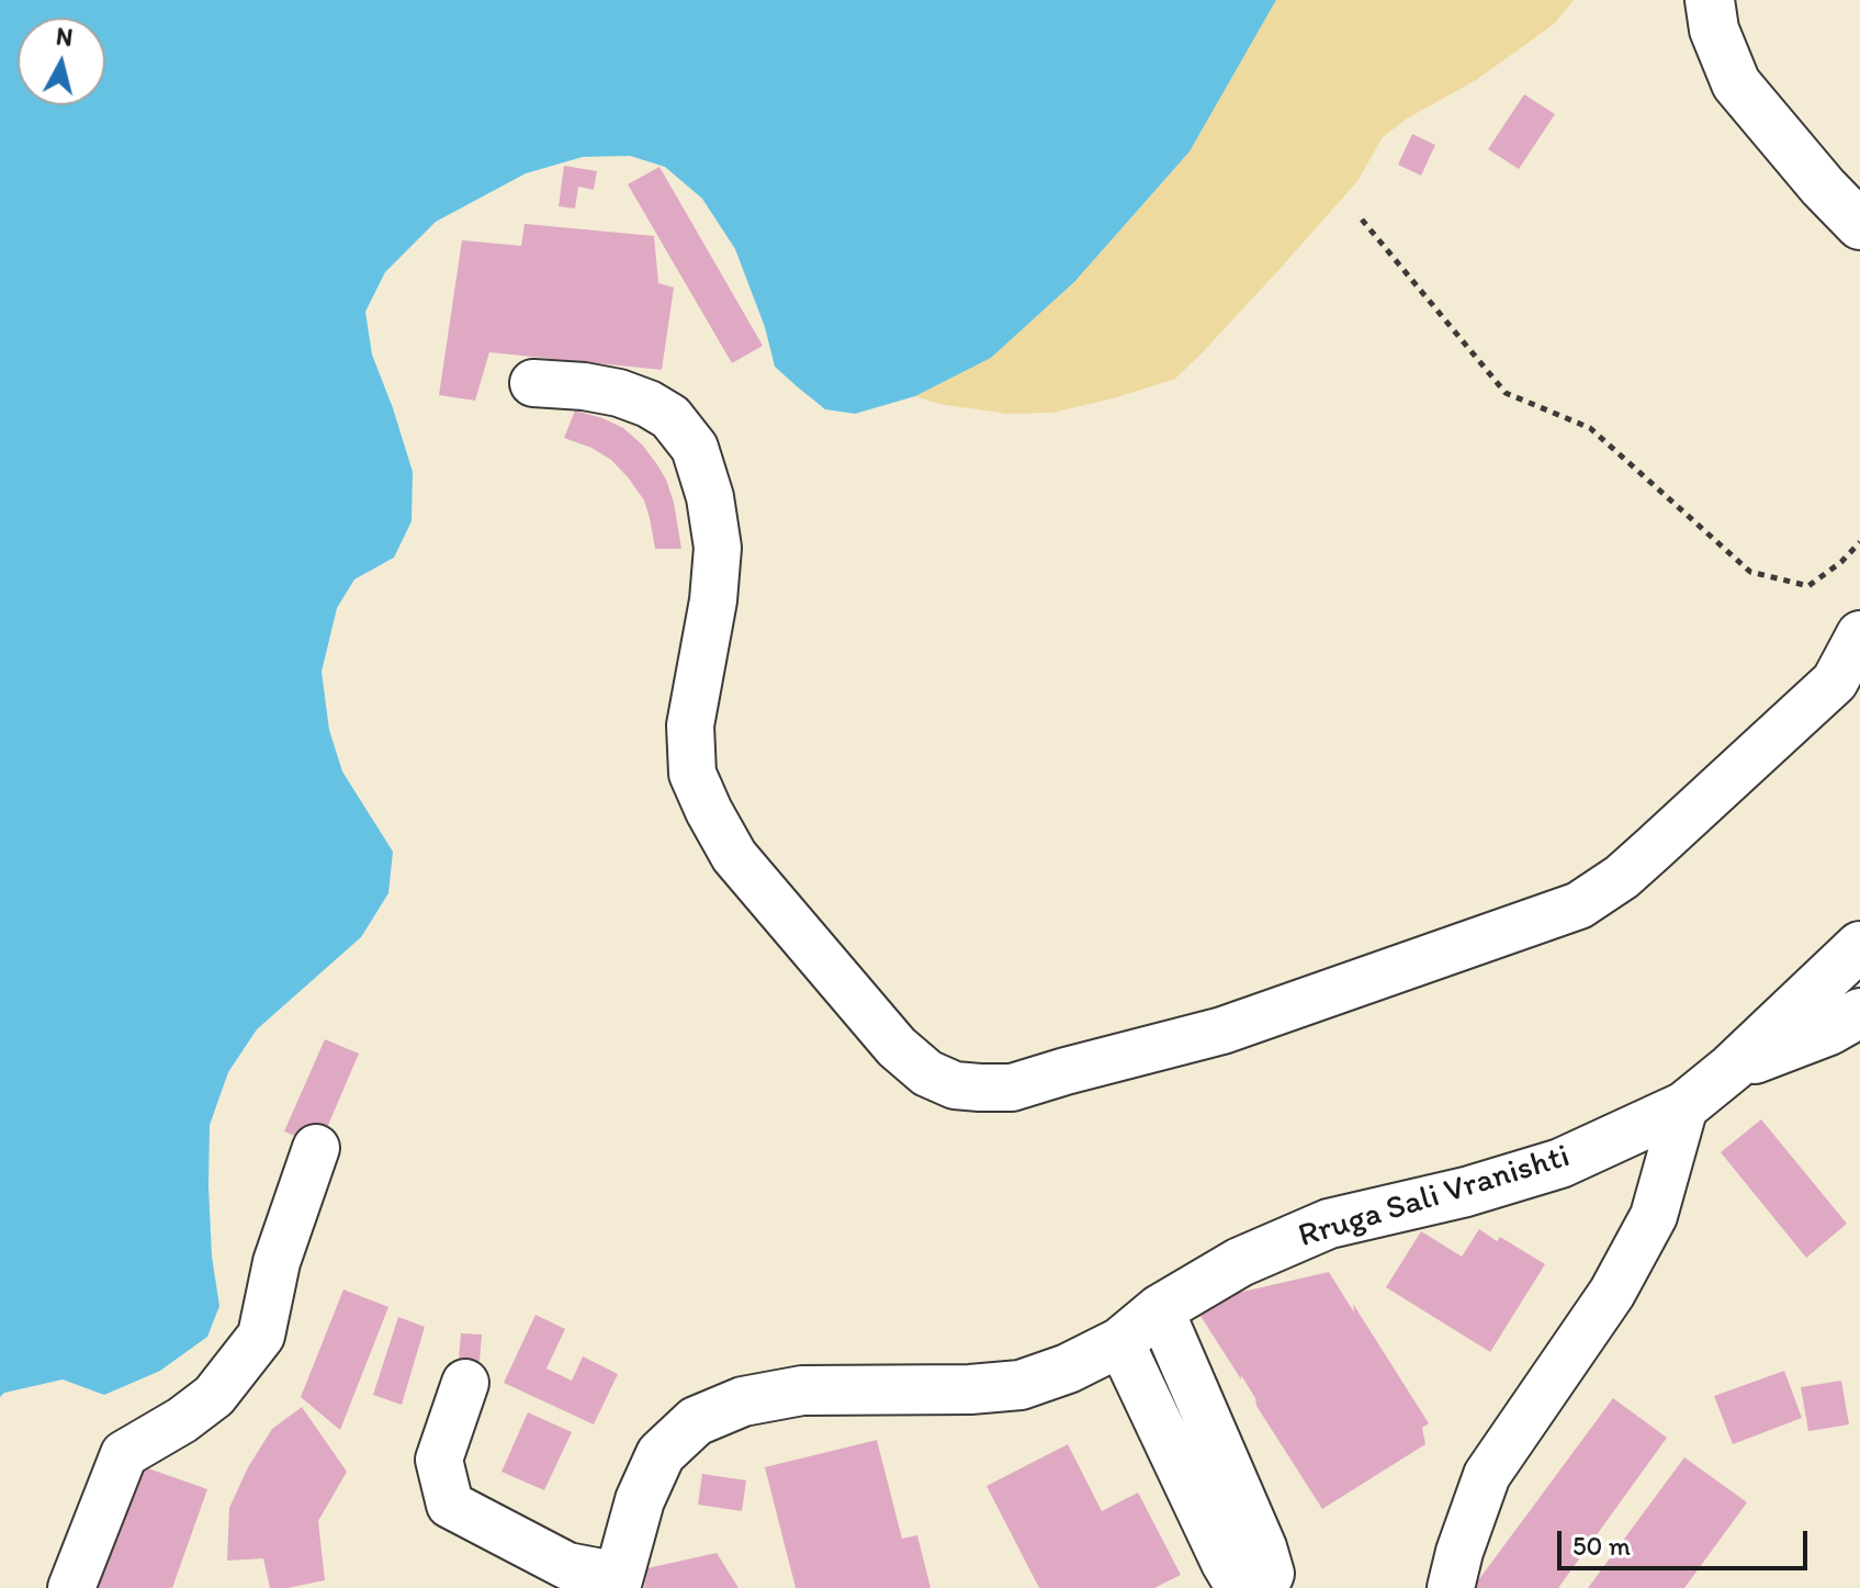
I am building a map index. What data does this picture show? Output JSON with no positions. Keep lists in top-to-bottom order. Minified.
{"streets":{"main road":["Rruga Sali Vranishti"]},"scale_bar":"50 m","north":"top"}
